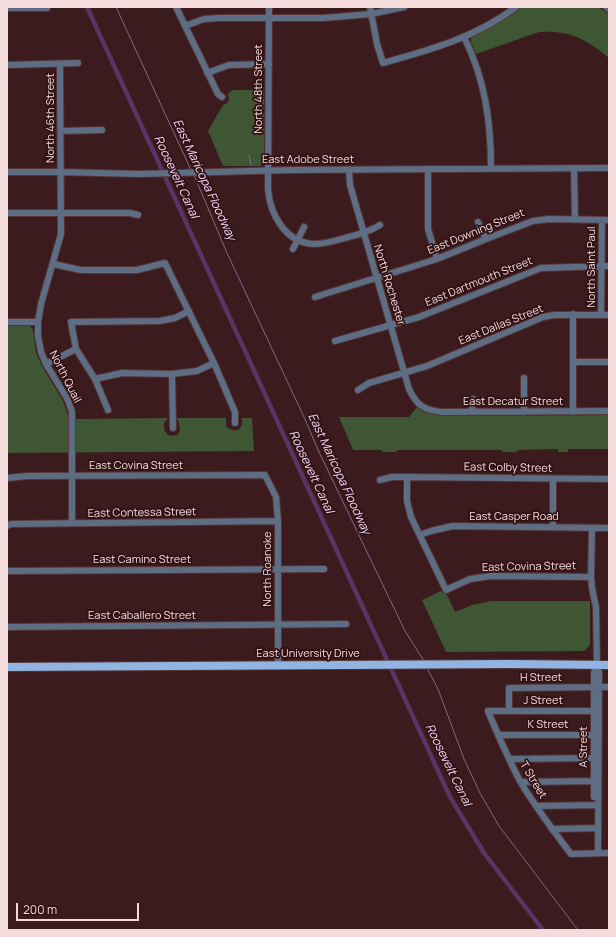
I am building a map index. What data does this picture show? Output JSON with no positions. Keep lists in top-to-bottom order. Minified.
{"streets":{"main road":["East University Drive"],"street":["North 48th Street","North 46th Street","East Adobe Street","East Downing Street","North Saint Paul","East Dartmouth Street","North Rochester","East Dallas Street","North Quail","East Decatur Street","East Covina Street","East Colby Street","East Contessa Street","East Casper Road","East Camino Street","North Roanoke","East Caballero Street","H Street","J Street","K Street","A Street","T Street"]},"crossings":[["North 48th Street","East Adobe Street"],["North 46th Street","East Adobe Street"],["North 46th Street","North Quail"],["East Adobe Street","North Saint Paul"],["East Adobe Street","North Rochester"],["East Adobe Street","North Quail"],["East Downing Street","North Saint Paul"],["East Downing Street","North Rochester"],["North Saint Paul","East Dartmouth Street"],["North Saint Paul","East Dallas Street"],["North Saint Paul","East Decatur Street"],["East Dartmouth Street","North Rochester"],["North Rochester","East Dallas Street"],["North Rochester","East Decatur Street"],["North Quail","East Covina Street"],["North Quail","East Contessa Street"],["East Covina Street","East Casper Road"],["East Covina Street","North Roanoke"],["East Contessa Street","North Roanoke"],["East Camino Street","North Roanoke"],["North Roanoke","East Caballero Street"],["North Roanoke","East University Drive"],["East University Drive","A Street"],["H Street","J Street"],["H Street","A Street"],["J Street","A Street"],["J Street","T Street"],["K Street","A Street"],["K Street","T Street"],["A Street","T Street"]],"water":["Roosevelt Canal","East Maricopa Floodway"],"scale_bar":"200 m"}
